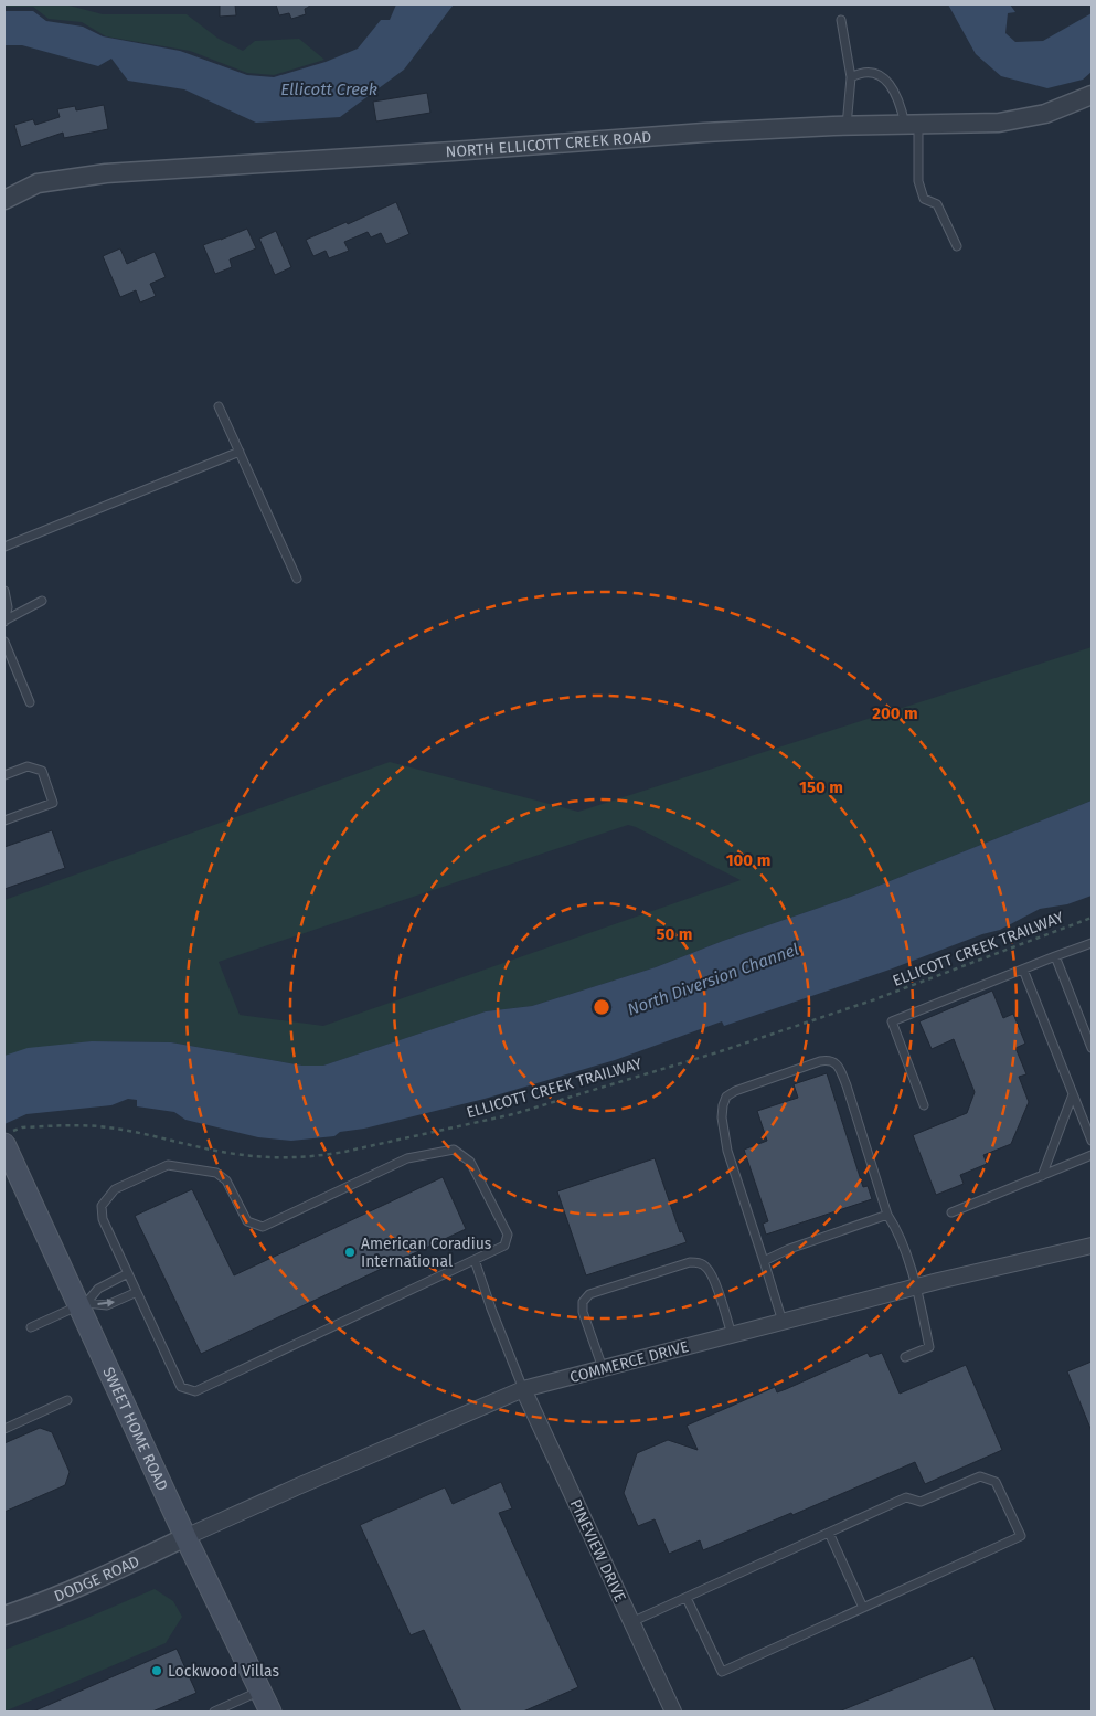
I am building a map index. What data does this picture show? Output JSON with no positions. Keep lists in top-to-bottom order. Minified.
{"streets":{"main road":["SWEET HOME ROAD"],"street":["NORTH ELLICOTT CREEK ROAD","COMMERCE DRIVE","PINEVIEW DRIVE","DODGE ROAD"],"path":["ELLICOTT CREEK TRAILWAY"]},"crossings":[["ELLICOTT CREEK TRAILWAY","SWEET HOME ROAD"],["COMMERCE DRIVE","SWEET HOME ROAD"],["COMMERCE DRIVE","PINEVIEW DRIVE"],["COMMERCE DRIVE","DODGE ROAD"],["SWEET HOME ROAD","DODGE ROAD"]],"water":["Ellicott Creek","North Diversion Channel"],"places":["American Coradius International","Lockwood Villas"],"rings":["200 m","150 m","100 m","50 m"]}
